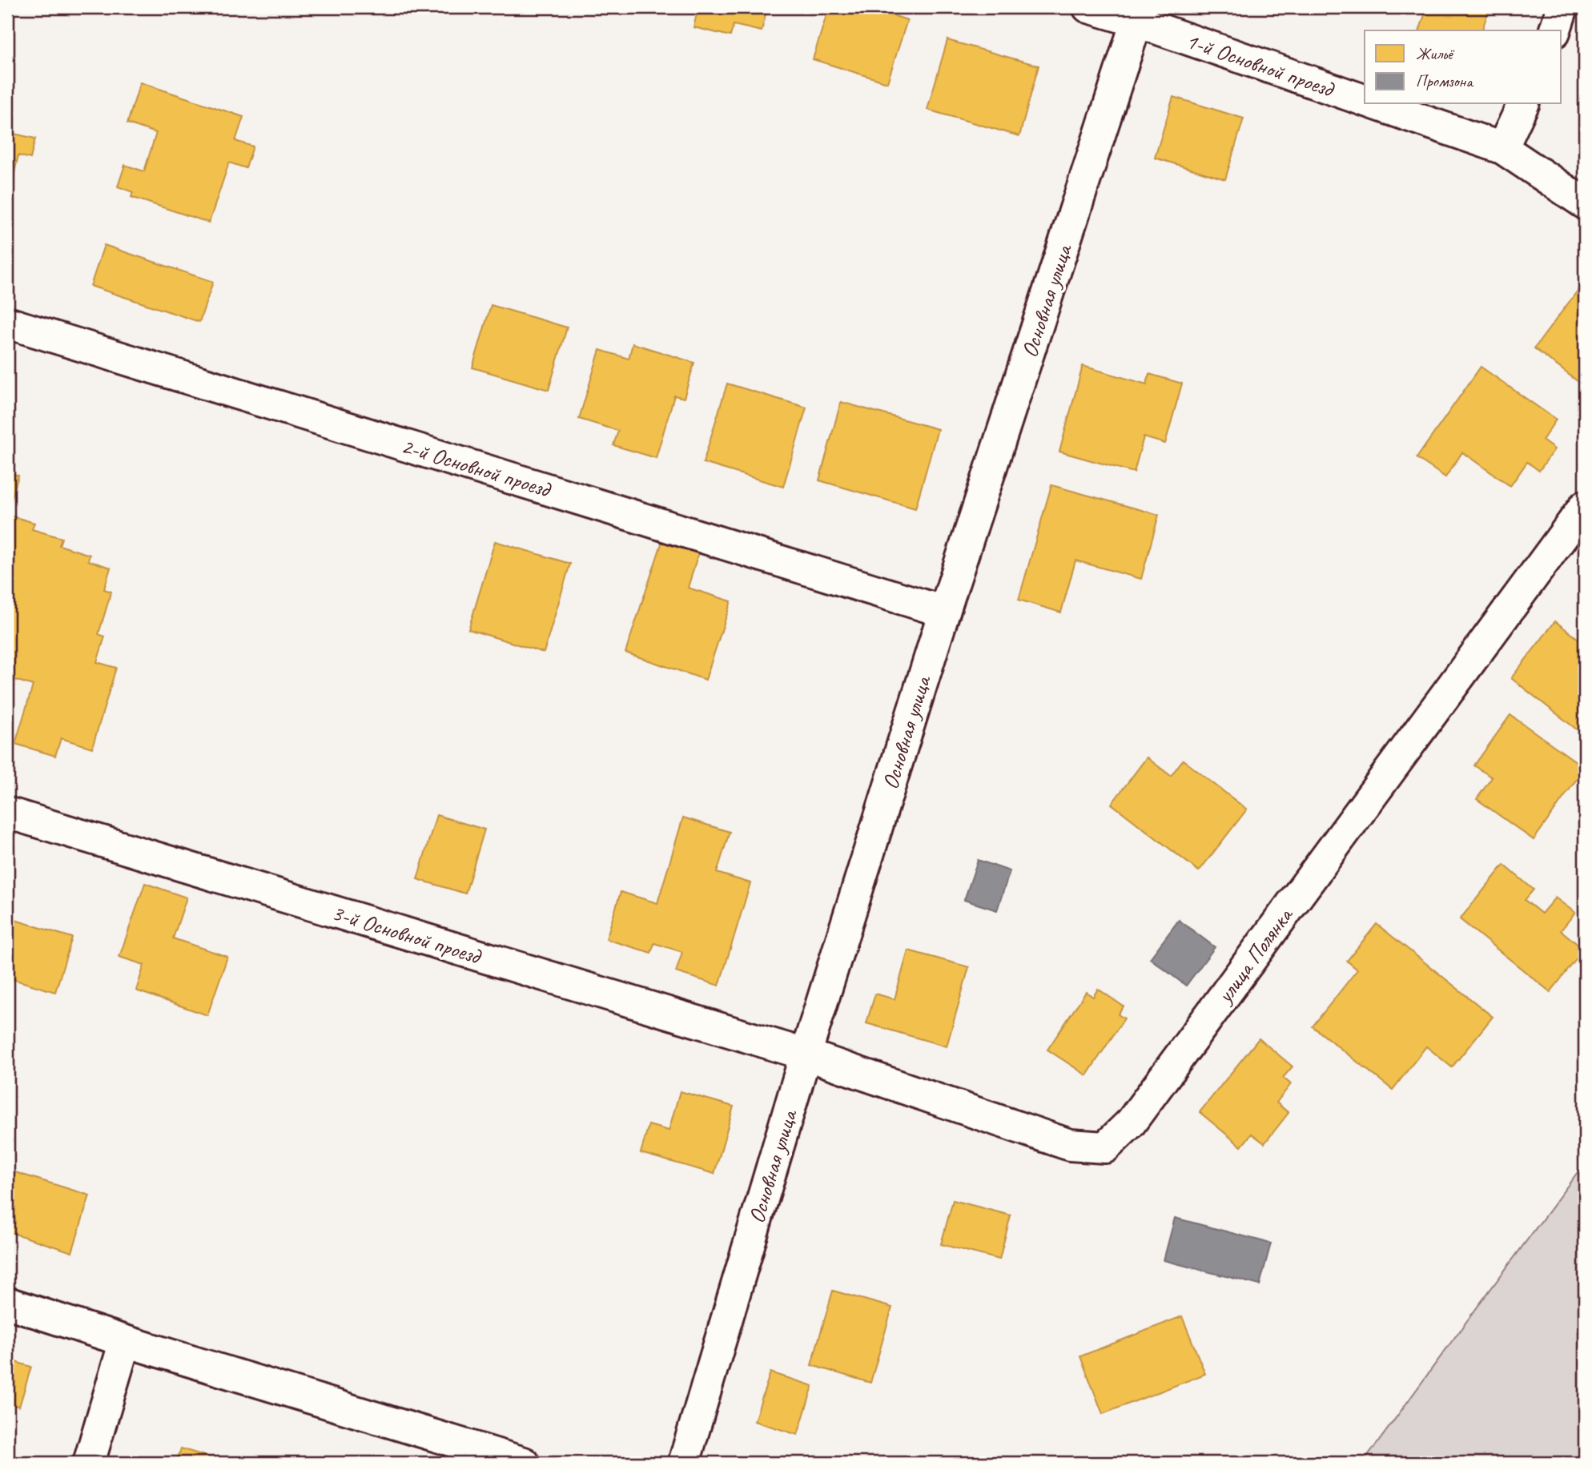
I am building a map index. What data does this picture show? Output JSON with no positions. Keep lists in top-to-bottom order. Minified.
{"streets":{"street":["1-й Основной проезд","Основная улица","2-й Основной проезд","3-й Основной проезд","улица Полянка"]},"crossings":[["1-й Основной проезд","Основная улица"],["Основная улица","2-й Основной проезд"],["Основная улица","3-й Основной проезд"],["Основная улица","улица Полянка"],["3-й Основной проезд","улица Полянка"]],"legend":["Жильё","Промзона"]}
